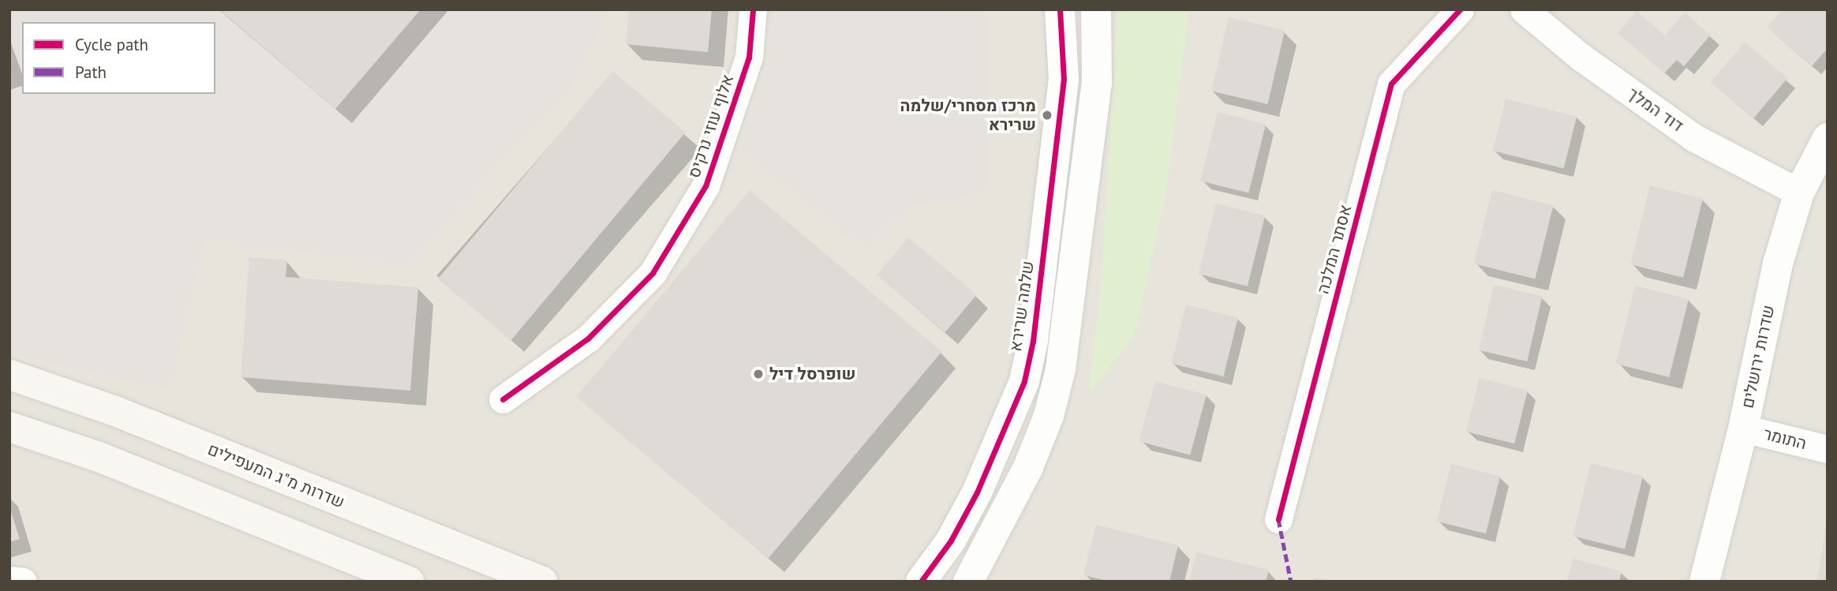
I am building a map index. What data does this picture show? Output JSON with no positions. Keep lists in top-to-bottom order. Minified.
{"streets":{"main road":["שדרות מ\"ג המעפילים"],"street":["דוד המלך","אלוף עוזי נרקיס","אסתר המלכה","שלמה שרירא","שדרות ירושלים","התומר"]},"crossings":[["דוד המלך","שדרות ירושלים"],["שדרות ירושלים","התומר"]],"places":["מרכז מסחרי/שלמה שרירא","שופרסל דיל"],"legend":["Cycle path","Path"]}
